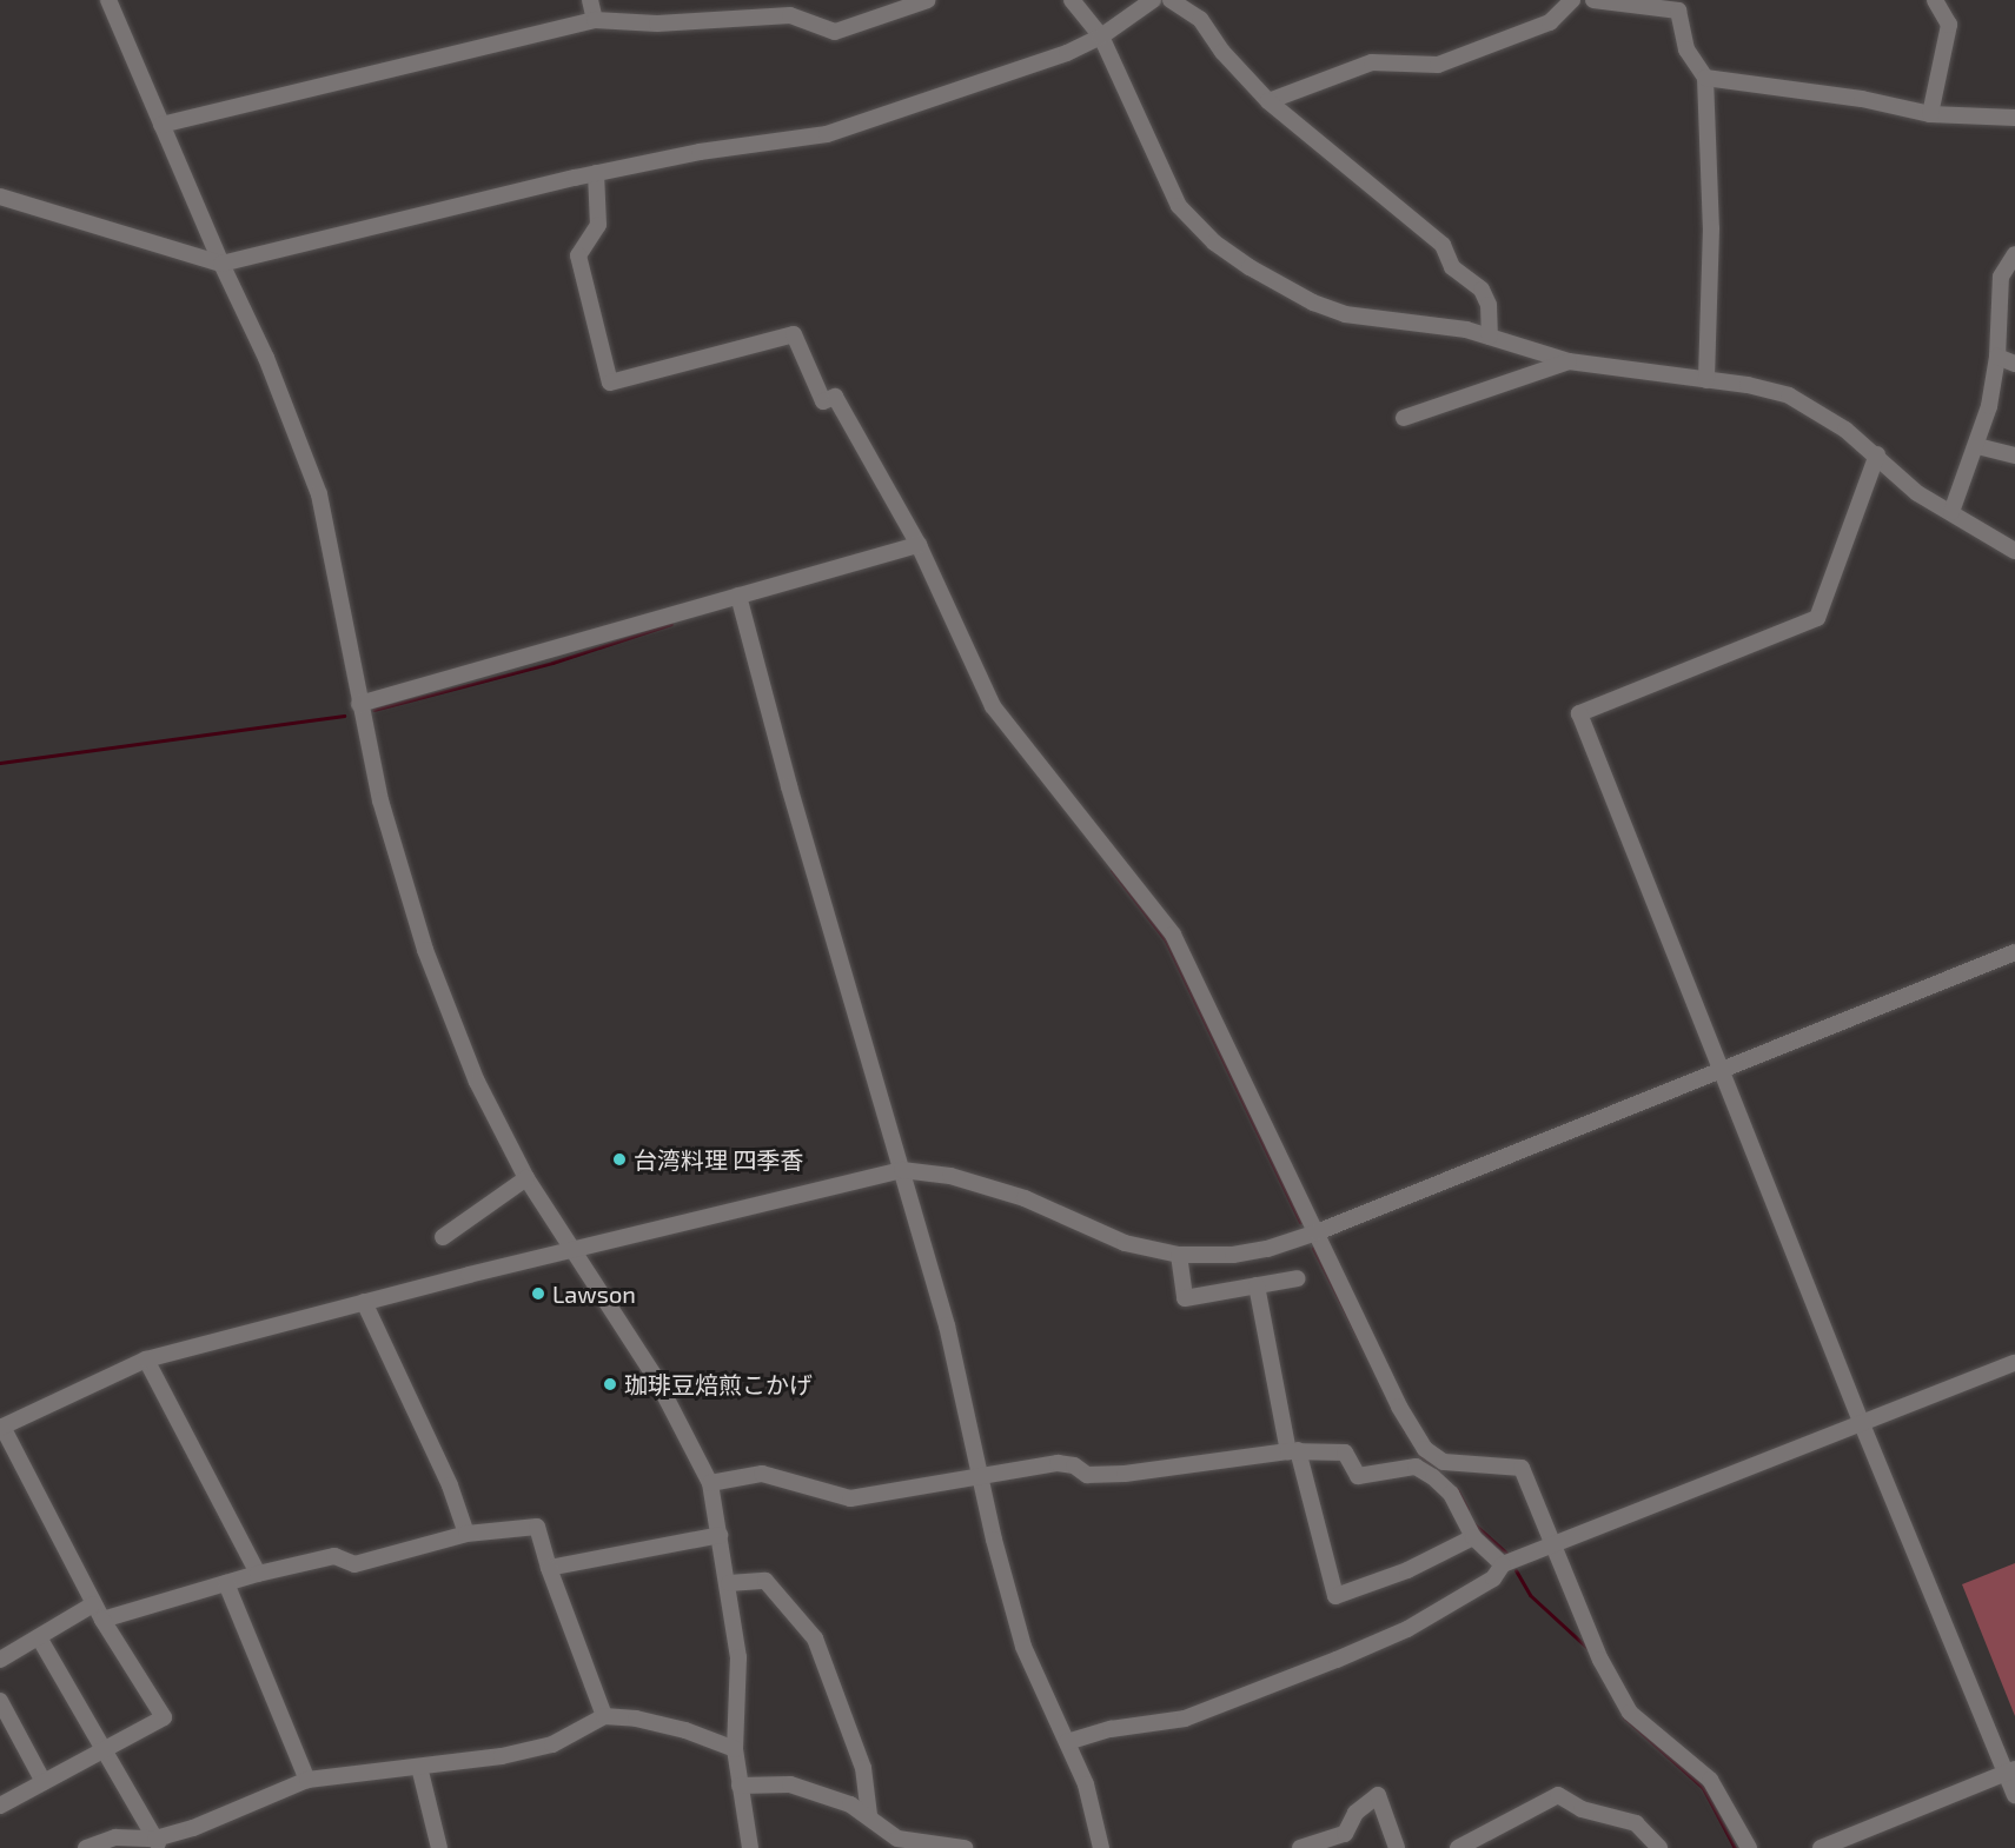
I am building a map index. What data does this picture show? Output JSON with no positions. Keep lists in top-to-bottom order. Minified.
{"places":["台湾料理 四季香","Lawson","珈琲豆焙煎こかげ"]}
